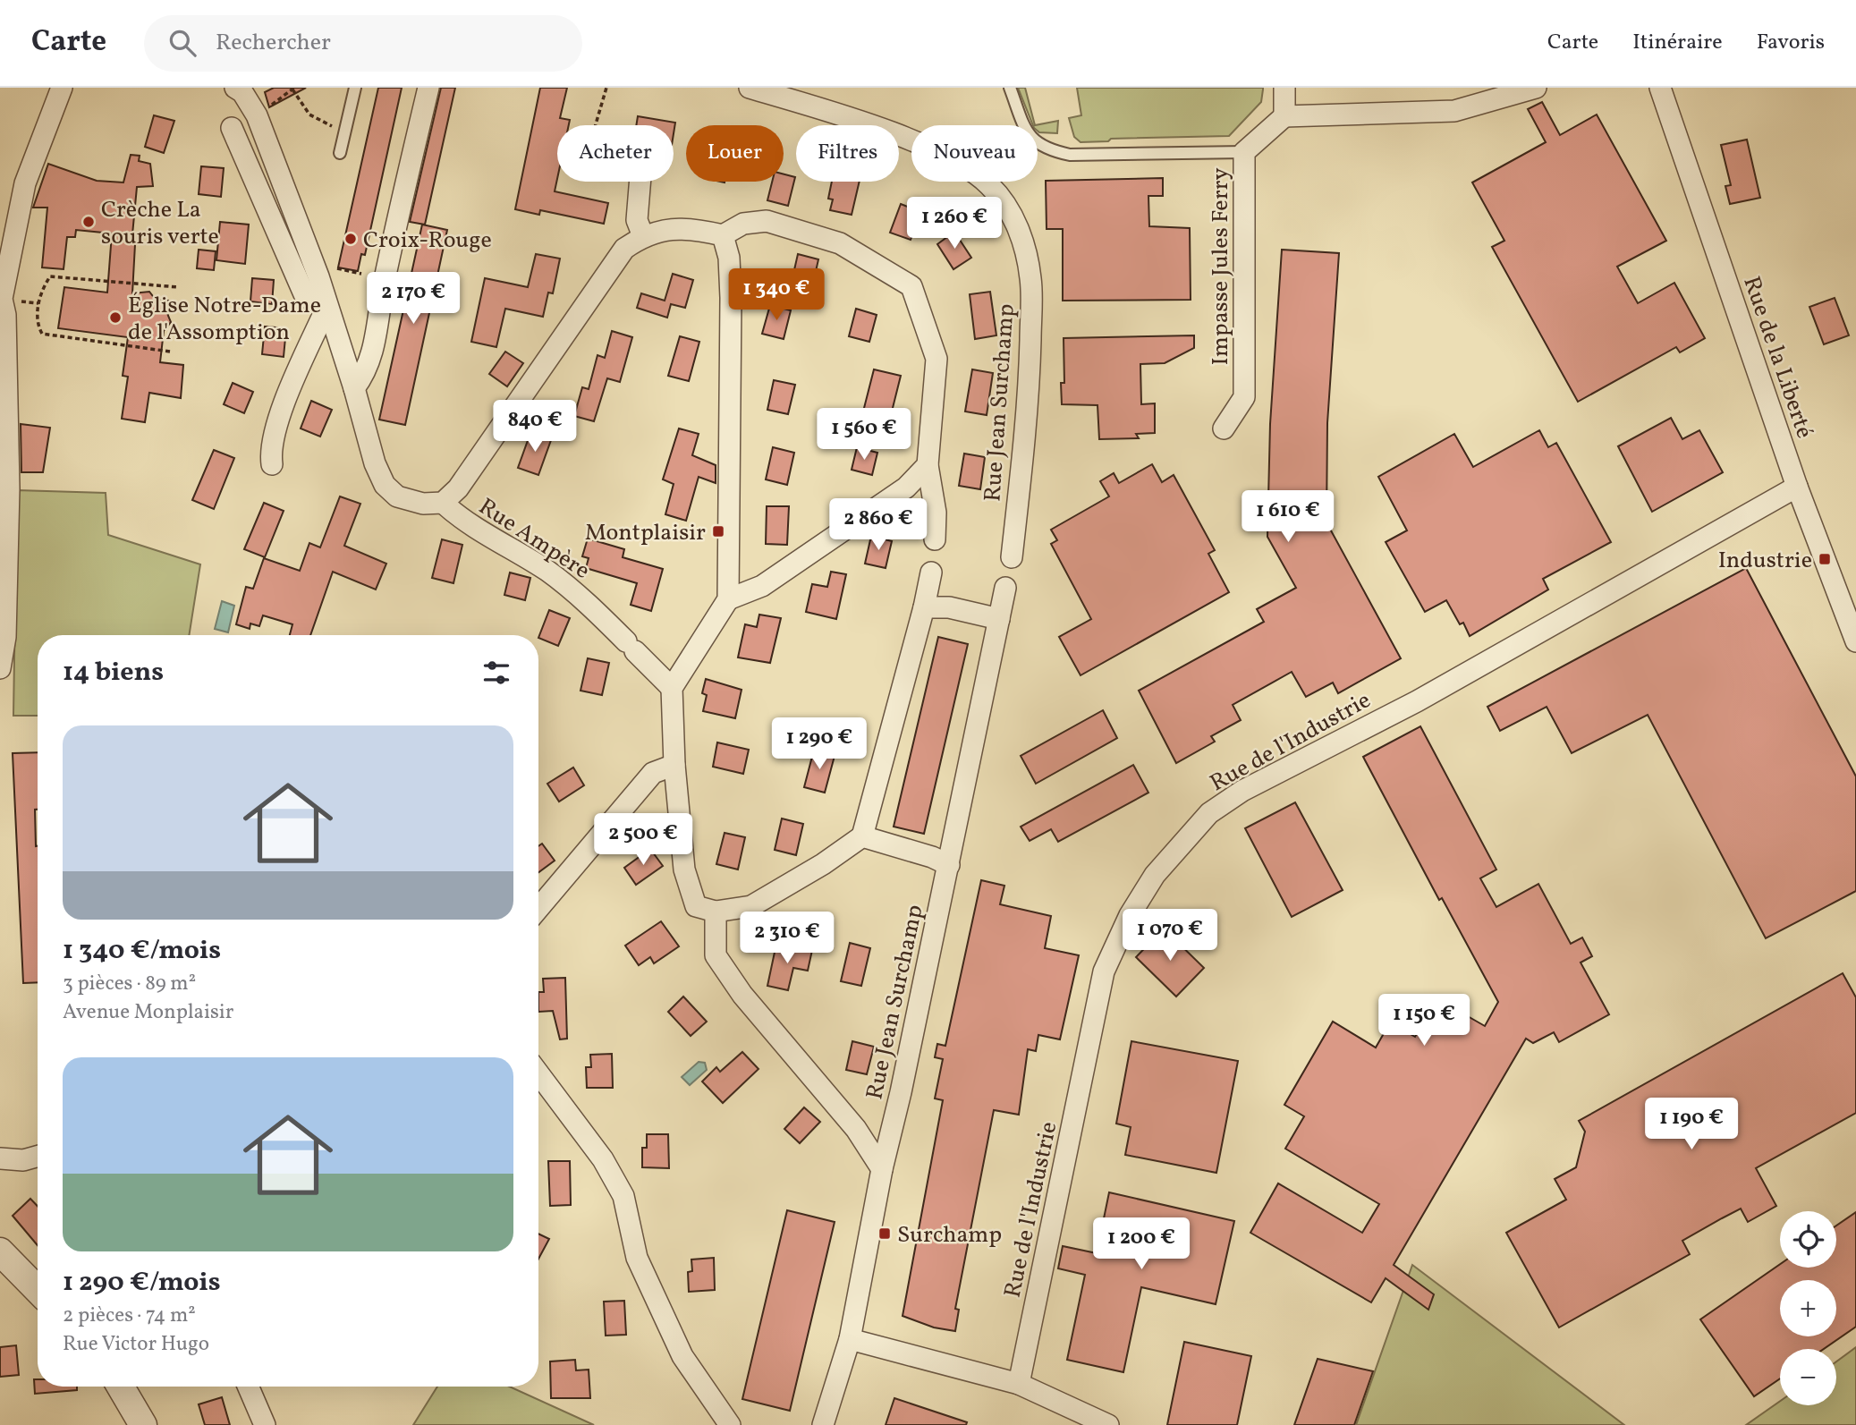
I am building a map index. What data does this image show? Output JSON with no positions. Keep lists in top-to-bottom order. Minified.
{"streets":{"street":["Impasse Jules Ferry","Rue de la Liberté","Rue Jean Surchamp","Rue Ampère","Rue de l'Industrie"]},"crossings":[["Rue de la Liberté","Rue de l'Industrie"]],"places":{"other":["Crèche La souris verte","Croix-Rouge","Église Notre-Dame de l'Assomption"],"transit":["Montplaisir","Industrie","Surchamp"]},"page":{"header":"Carte","search":"Rechercher","nav":["Carte","Itinéraire","Favoris"],"chip":["Acheter","Louer","Filtres","Nouveau"],"price":["1 260 €","1 340 €","2 170 €","840 €","1 560 €","1 610 €","2 860 €","1 290 €","2 500 €","1 070 €","2 310 €","1 150 €","1 190 €","1 200 €"],"heading":"14 biens","list":[{"name":"1 340 €/mois","note":"3 pièces · 89 m² · Avenue Monplaisir"},{"name":"1 290 €/mois","note":"2 pièces · 74 m² · Rue Victor Hugo"}],"map_buttons":["+","−"]}}
